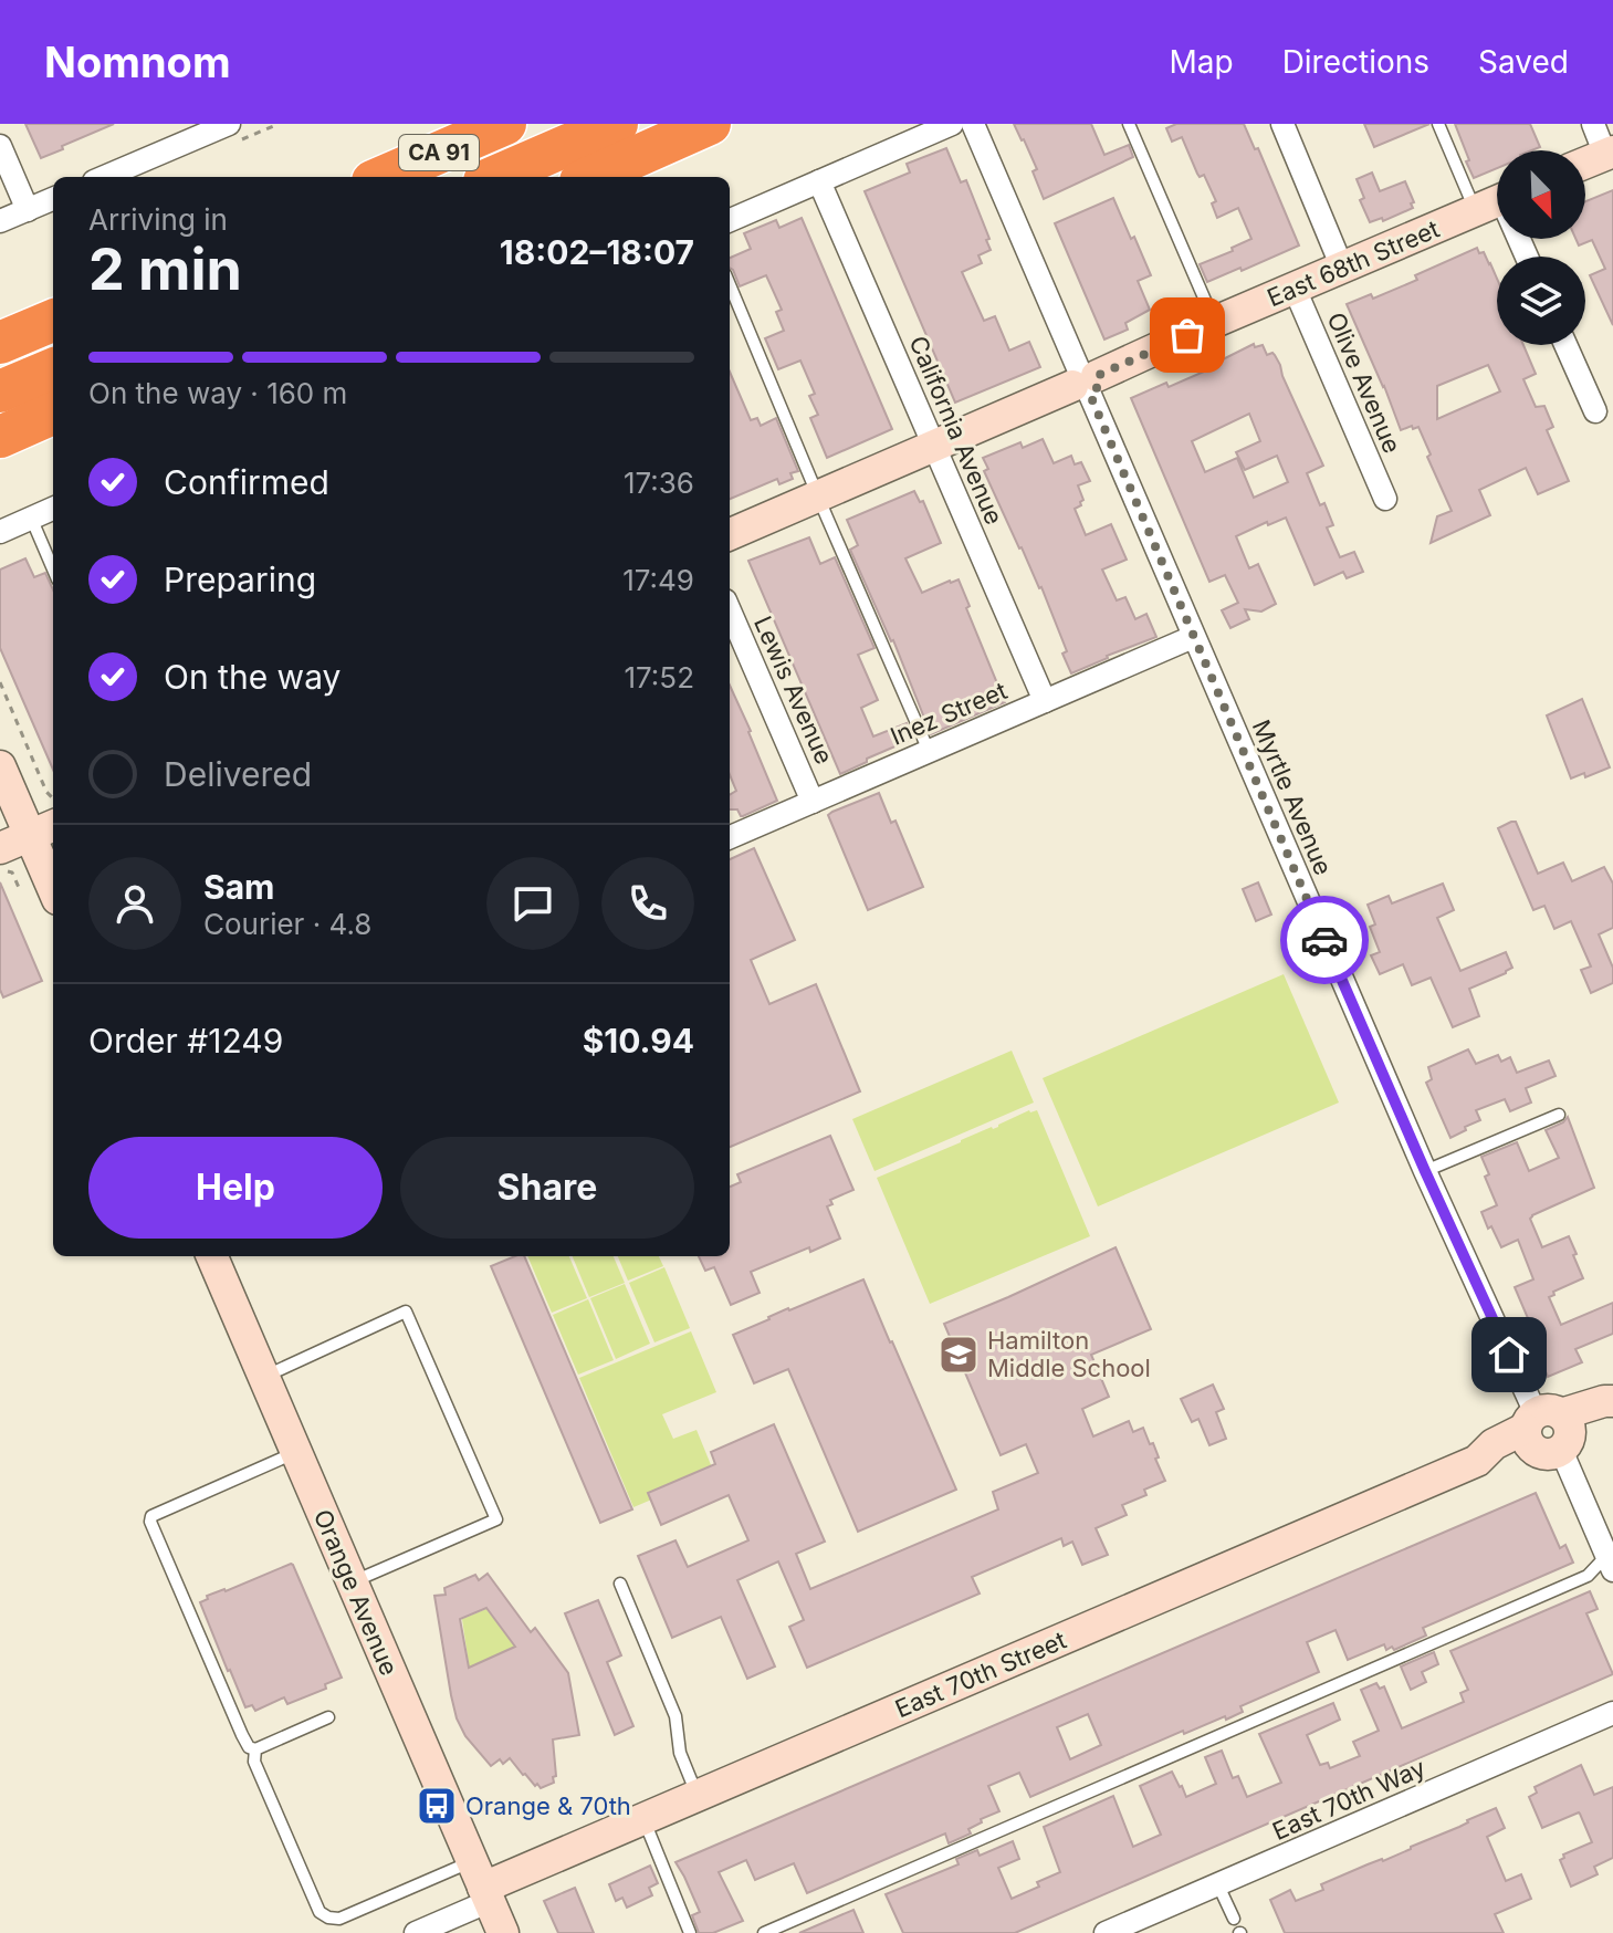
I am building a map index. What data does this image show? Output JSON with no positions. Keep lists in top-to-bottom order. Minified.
{"streets":{"highway":["CA 91"],"street":["East 68th Street","Olive Avenue","California Avenue","Lewis Avenue","Inez Street","Myrtle Avenue","Orange Avenue","East 70th Street","East 70th Way"]},"crossings":[["East 68th Street","Olive Avenue"],["East 68th Street","California Avenue"],["East 68th Street","Myrtle Avenue"],["California Avenue","Inez Street"],["Lewis Avenue","Inez Street"],["Inez Street","Myrtle Avenue"],["Myrtle Avenue","East 70th Street"],["Orange Avenue","East 70th Street"]],"places":{"school or university":["Hamilton Middle School"],"bus stop":["Orange & 70th"]},"north":"bottom right","page":{"header":"Nomnom","nav":["Map","Directions","Saved"],"heading":["2 min","Arriving in","18:02–18:07"],"panel":["Sam","Courier · 4.8","Order #1249","$10.94"],"bar":"On the way · 160 m","list":[["Confirmed","17:36"],["Preparing","17:49"],["On the way","17:52"],"Delivered"],"buttons":["Help","Share"]}}
